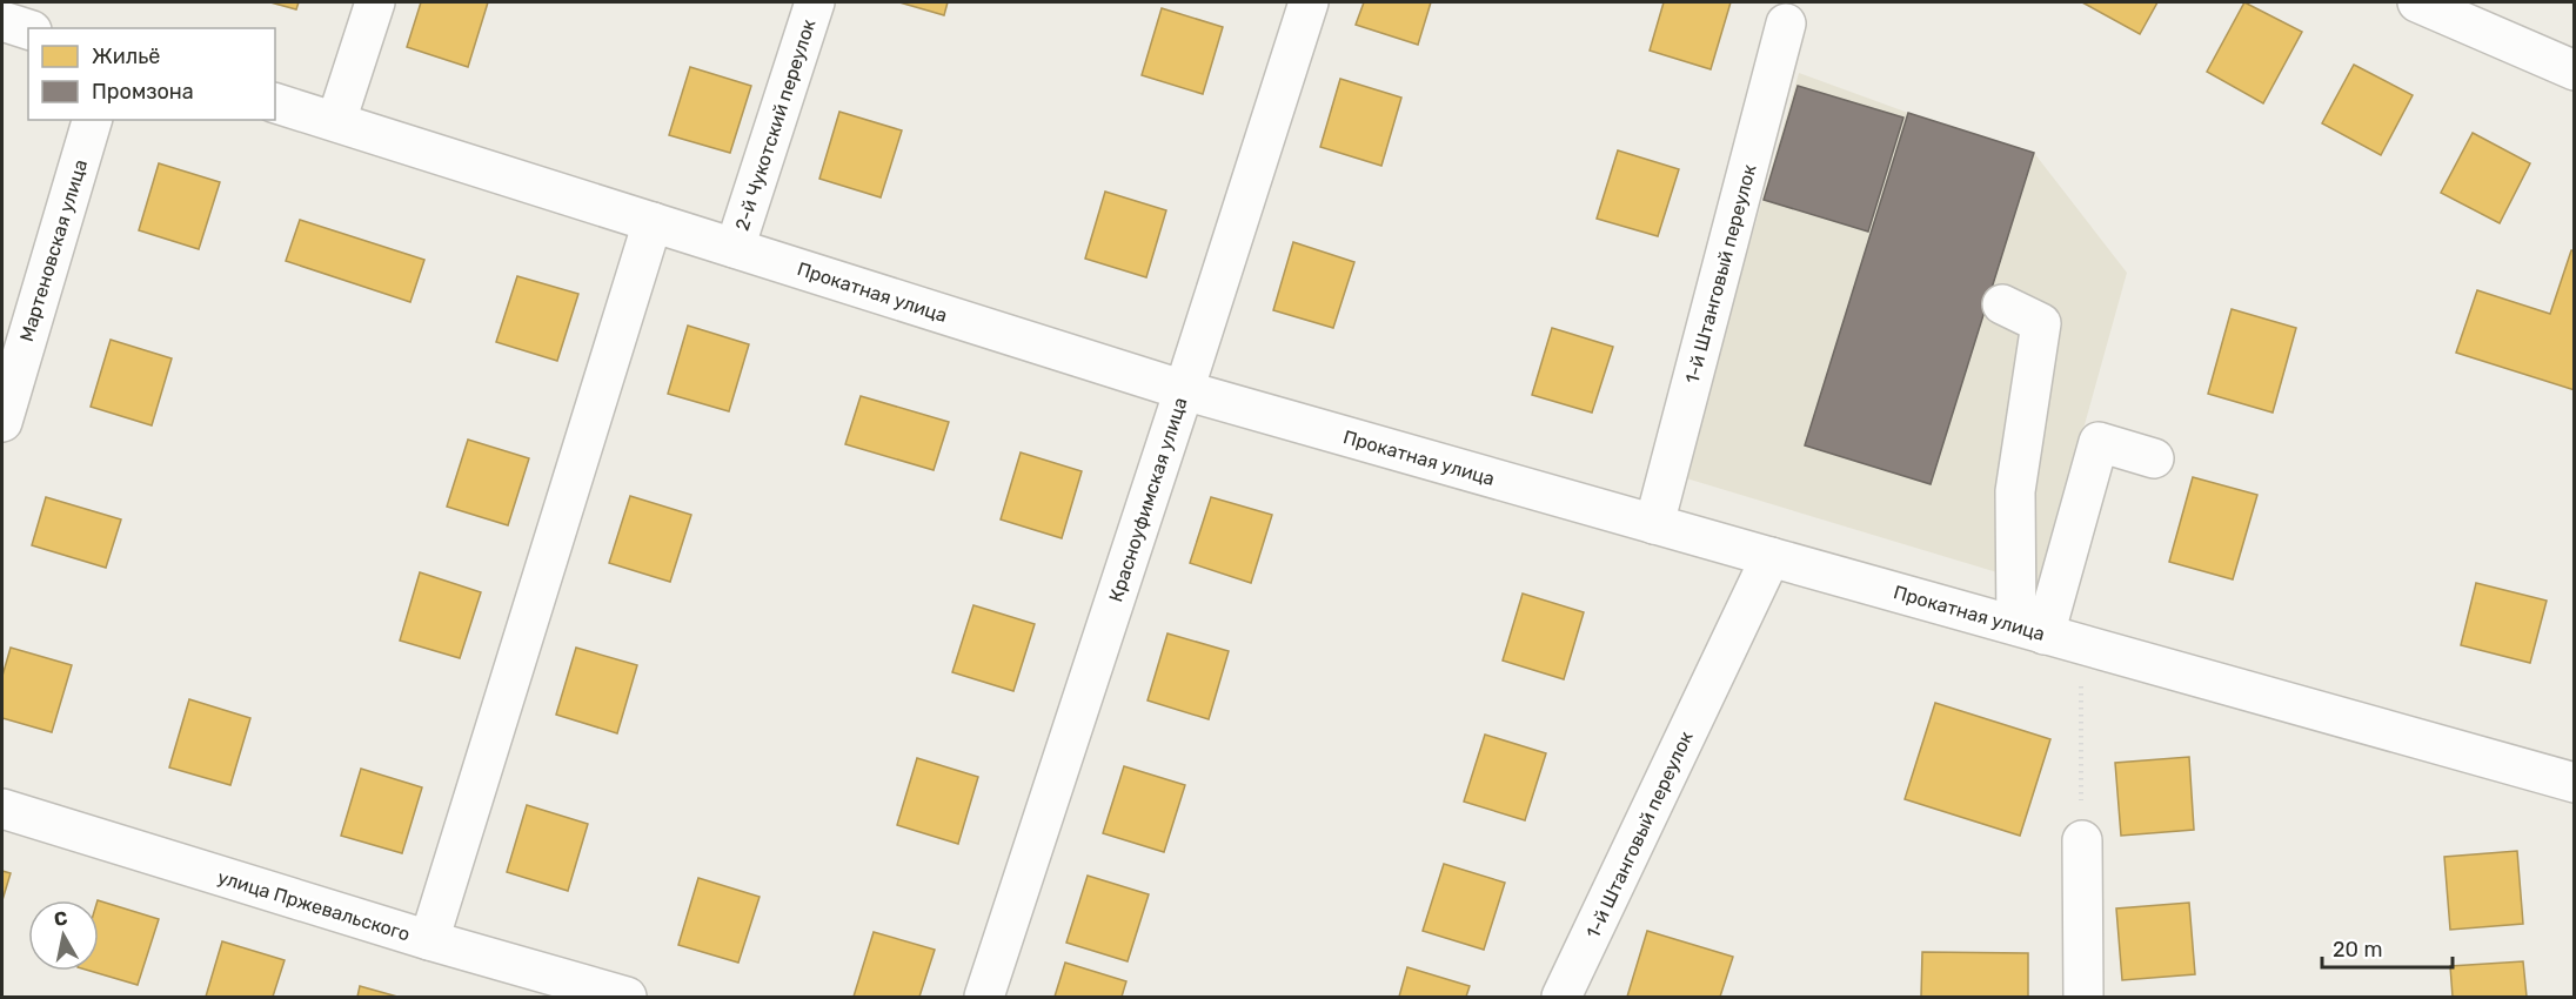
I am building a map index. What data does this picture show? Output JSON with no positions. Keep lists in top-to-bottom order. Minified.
{"streets":{"street":["2-й Чукотский переулок","Мартеновская улица","1-й Штанговый переулок","Прокатная улица","Красноуфимская улица","улица Пржевальского"]},"crossings":[["2-й Чукотский переулок","Прокатная улица"],["1-й Штанговый переулок","Прокатная улица"],["Прокатная улица","Красноуфимская улица"]],"legend":["Жильё","Промзона"],"scale_bar":"20 m","north":"top"}
